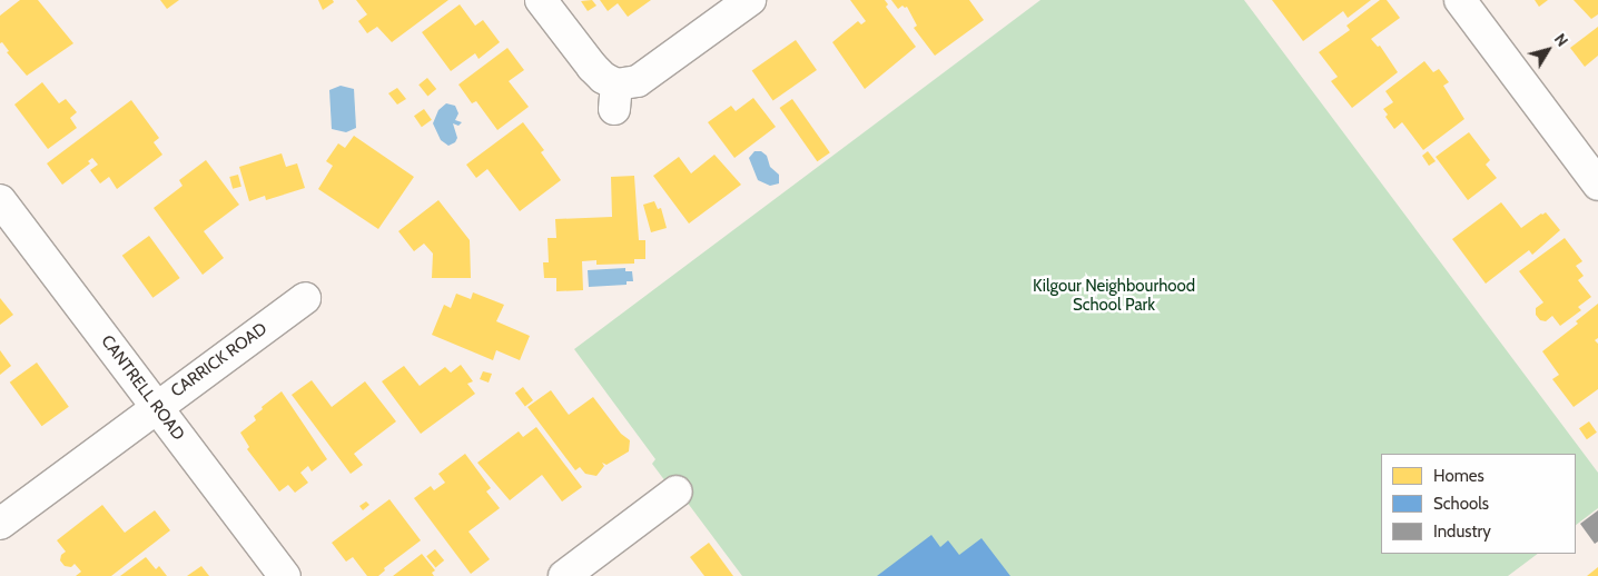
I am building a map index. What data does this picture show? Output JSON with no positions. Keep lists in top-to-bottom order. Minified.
{"streets":{"street":["CARRICK ROAD","CANTRELL ROAD"]},"crossings":[["CARRICK ROAD","CANTRELL ROAD"]],"parks":["Kilgour Neighbourhood School Park"],"legend":["Homes","Schools","Industry"],"north":"top right"}
